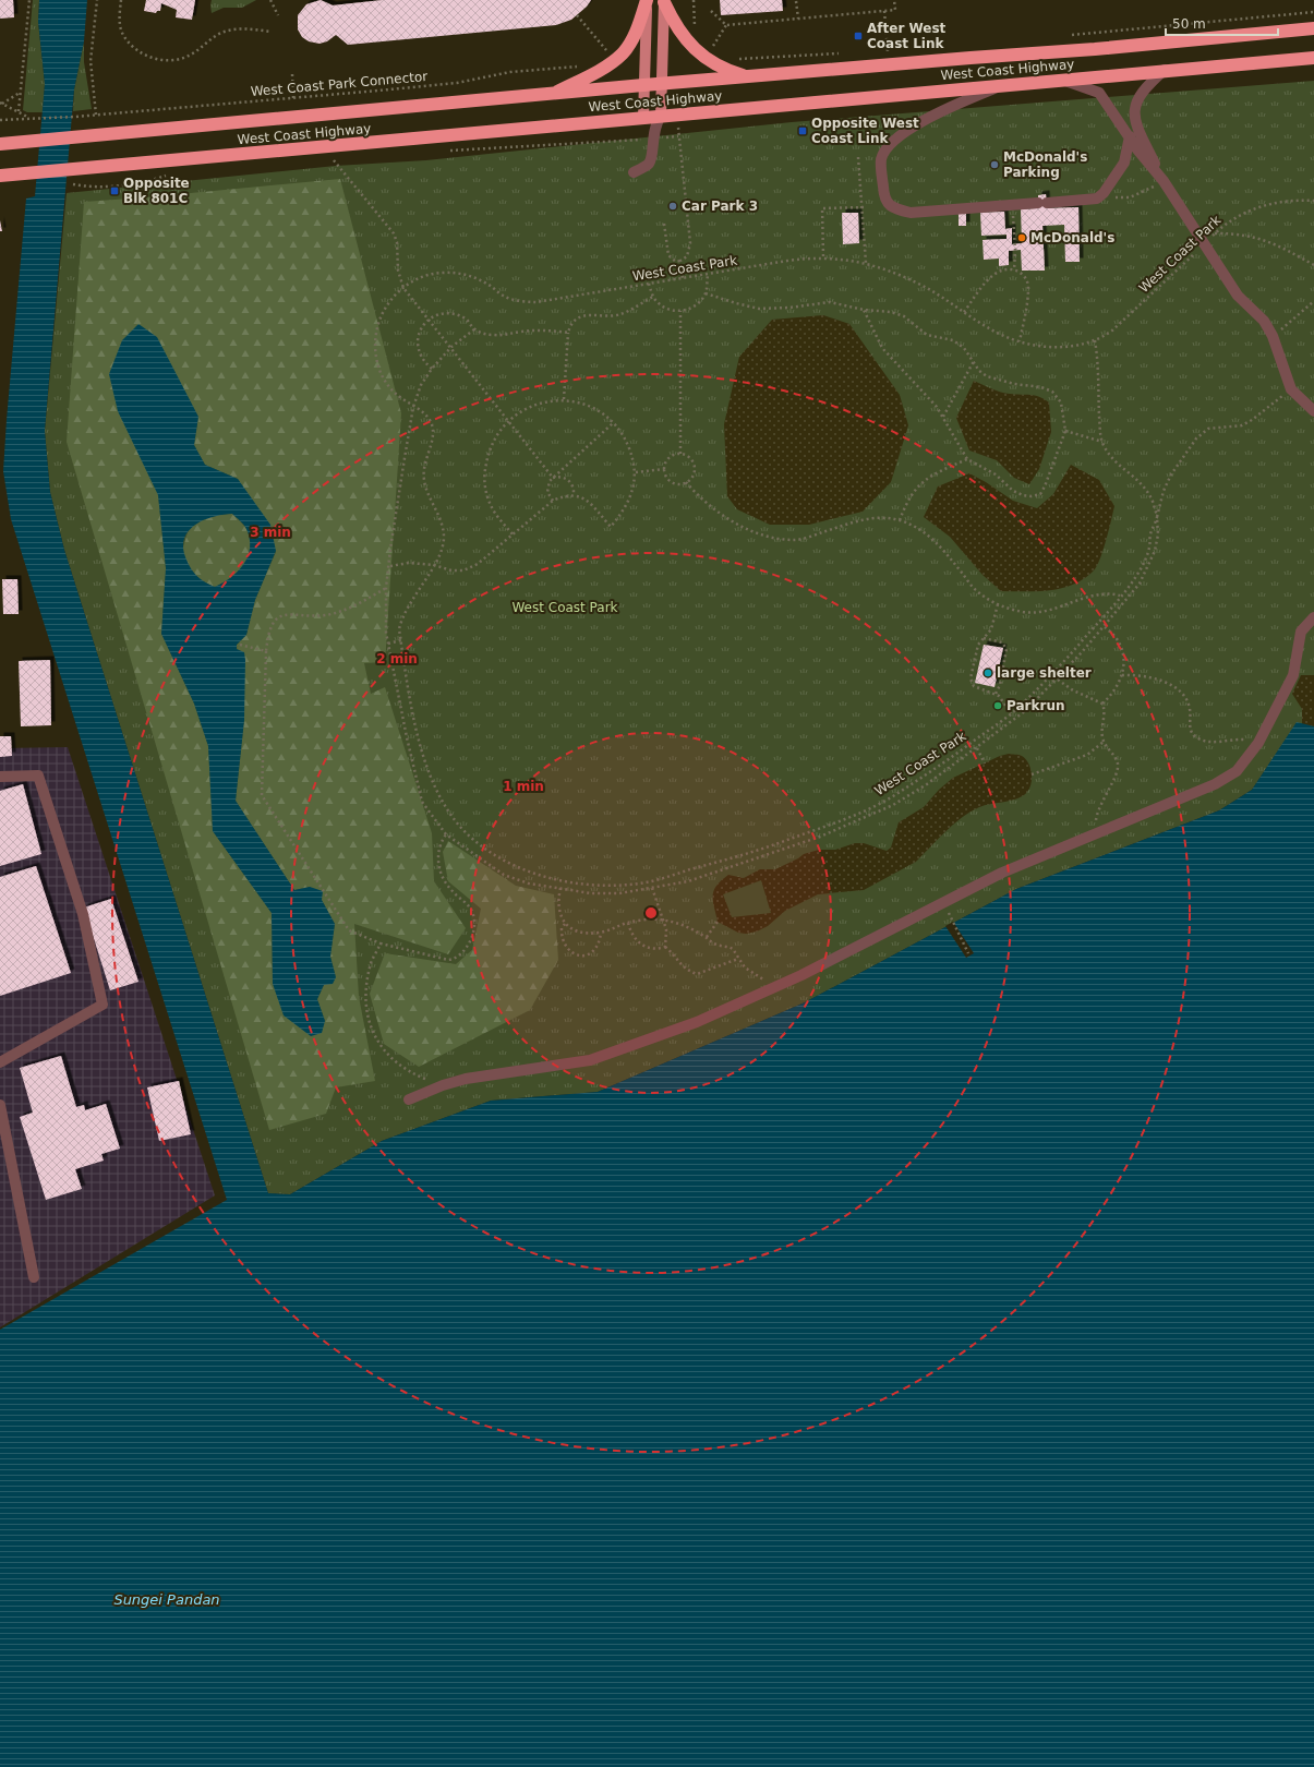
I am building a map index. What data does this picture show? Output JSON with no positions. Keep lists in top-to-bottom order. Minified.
{"streets":{"highway":["West Coast Highway"],"path":["West Coast Park Connector","West Coast Park"]},"water":["Sungei Pandan"],"parks":["West Coast Park"],"places":{"transit":["After West Coast Link","Opposite West Coast Link","Opposite Blk 801C"],"other":["McDonald's Parking","Car Park 3","McDonald's","large shelter","Parkrun"]},"scale_bar":"50 m","rings":["3 min","2 min","1 min"]}
